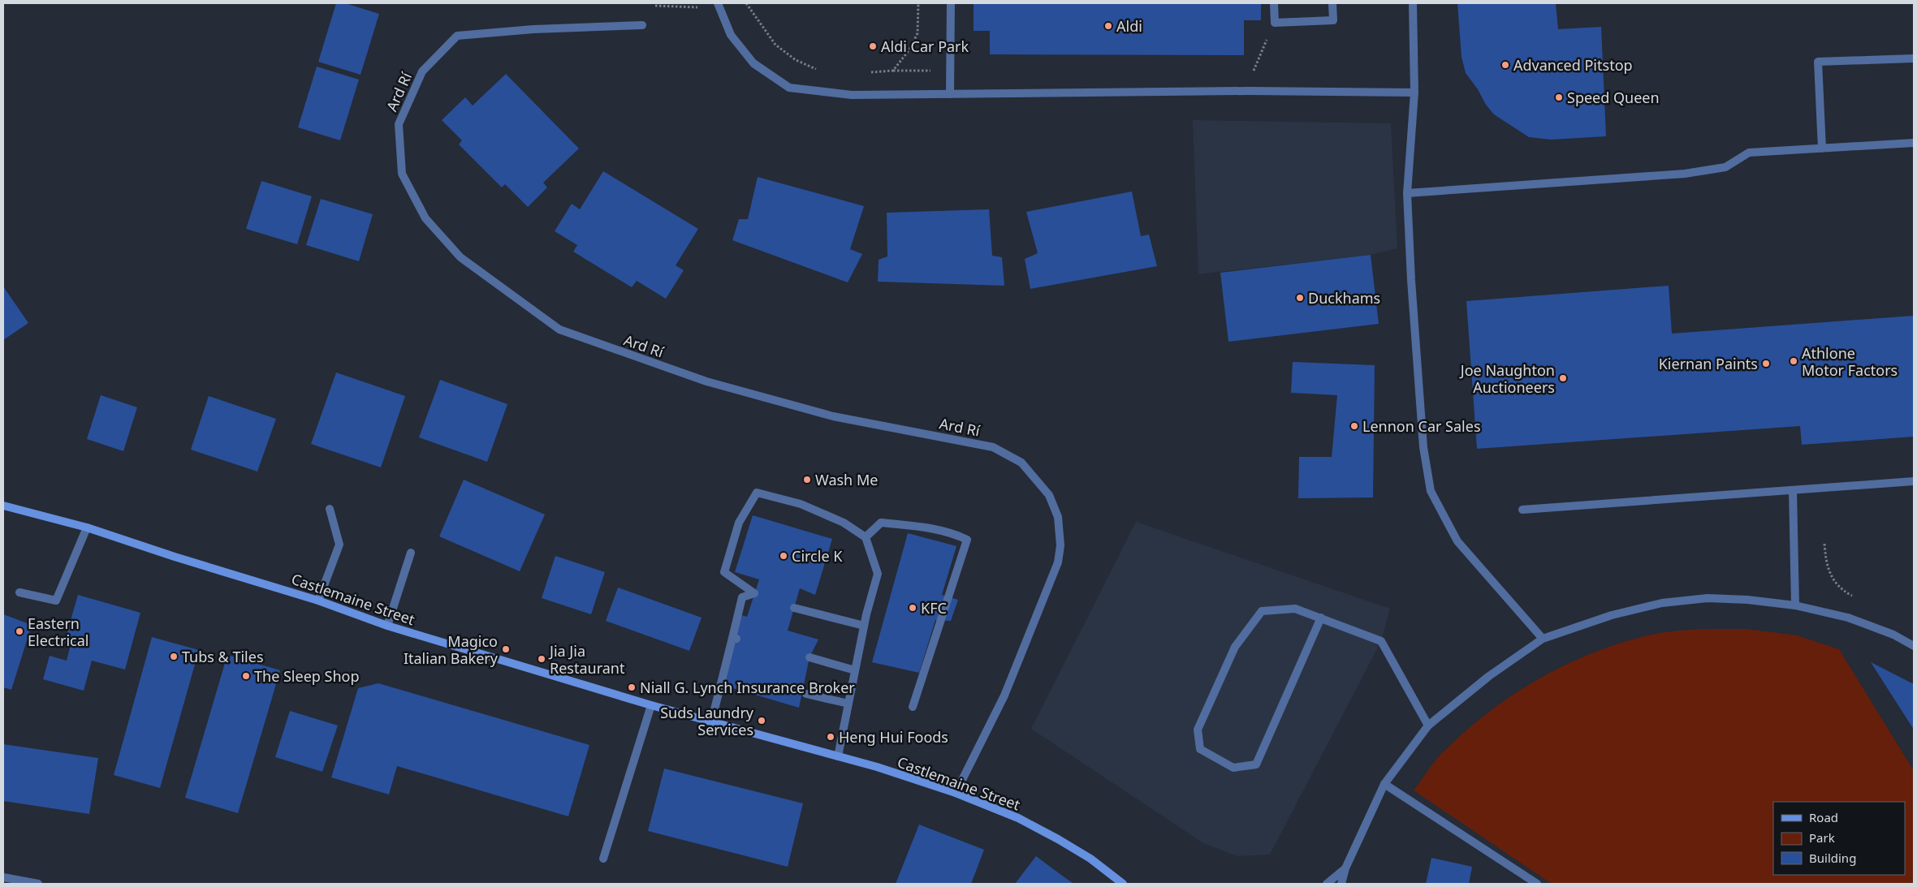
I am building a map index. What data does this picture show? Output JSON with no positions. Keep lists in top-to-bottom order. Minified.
{"streets":{"main road":["Castlemaine Street"],"street":["Ard Rí"]},"crossings":[["Ard Rí","Castlemaine Street"]],"places":["Aldi","Aldi Car Park","Advanced Pitstop","Speed Queen","Duckhams","Athlone Motor Factors","Kiernan Paints","Joe Naughton Auctioneers","Lennon Car Sales","Wash Me","Circle K","KFC","Eastern Electrical","Magico Italian Bakery","Tubs & Tiles","Jia Jia Restaurant","The Sleep Shop","Niall G. Lynch Insurance Broker","Suds Laundry Services","Heng Hui Foods"],"legend":["Road","Park","Building"]}
